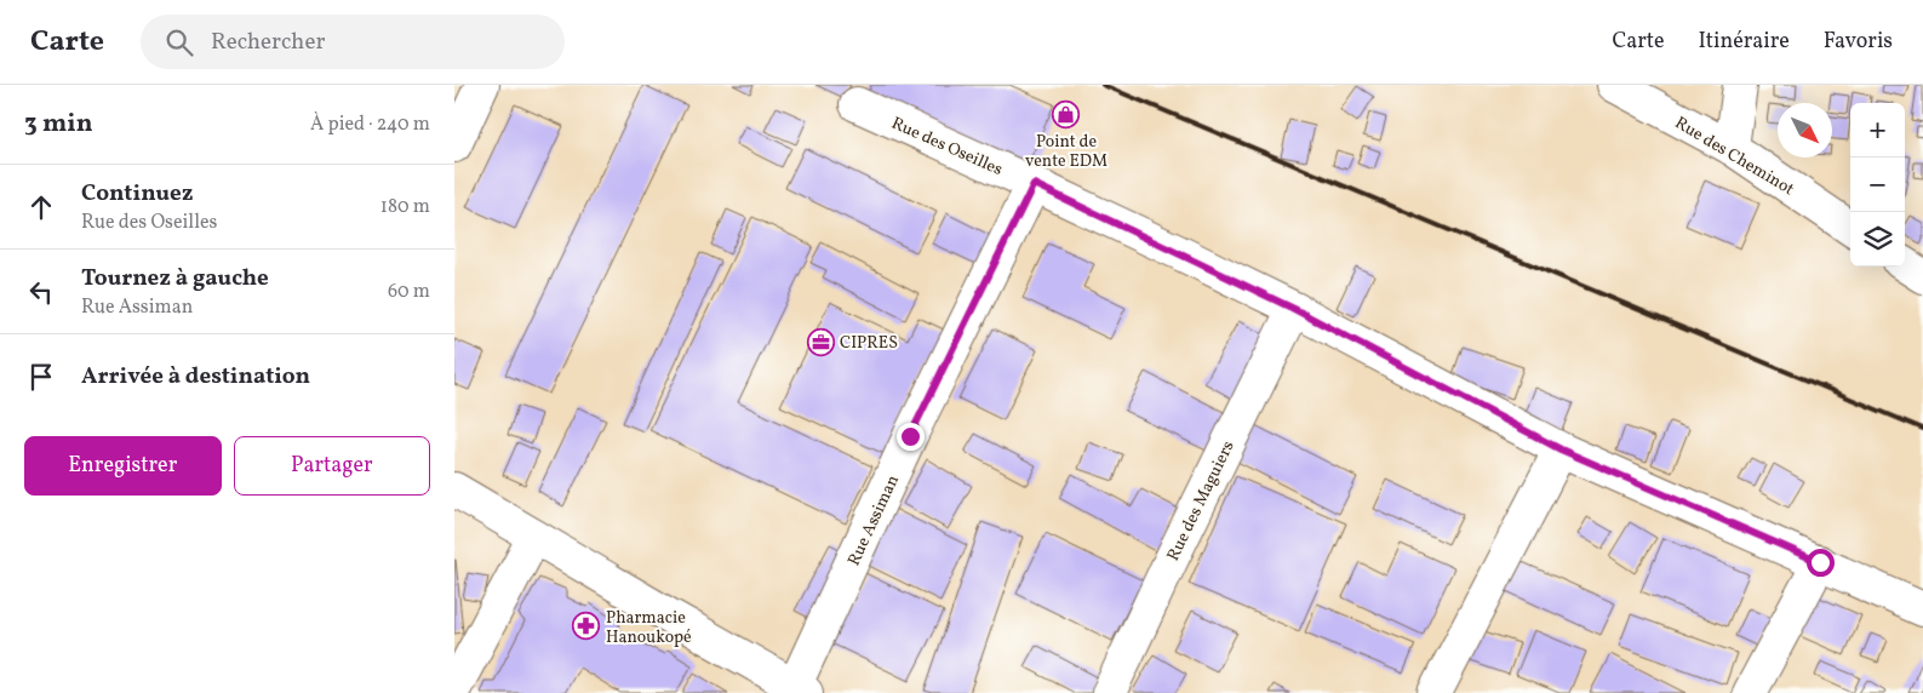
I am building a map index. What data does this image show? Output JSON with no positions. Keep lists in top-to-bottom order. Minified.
{"streets":{"street":["Rue des Oseilles","Rue des Cheminot","Rue des Maguiers","Rue Assiman"]},"crossings":[["Rue des Oseilles","Rue des Maguiers"],["Rue des Oseilles","Rue Assiman"]],"places":{"shop":["Point de vente EDM"],"office":["CIPRES"],"pharmacy":["Pharmacie Hanoukopé"]},"north":"bottom right","page":{"header":"Carte","search":"Rechercher","nav":["Carte","Itinéraire","Favoris"],"heading":["3 min","À pied · 240 m"],"map_buttons":["+","−"],"list":[["Continuez","Rue des Oseilles","180 m"],["Tournez à gauche","Rue Assiman","60 m"],"Arrivée à destination"],"buttons":["Enregistrer","Partager"]}}
